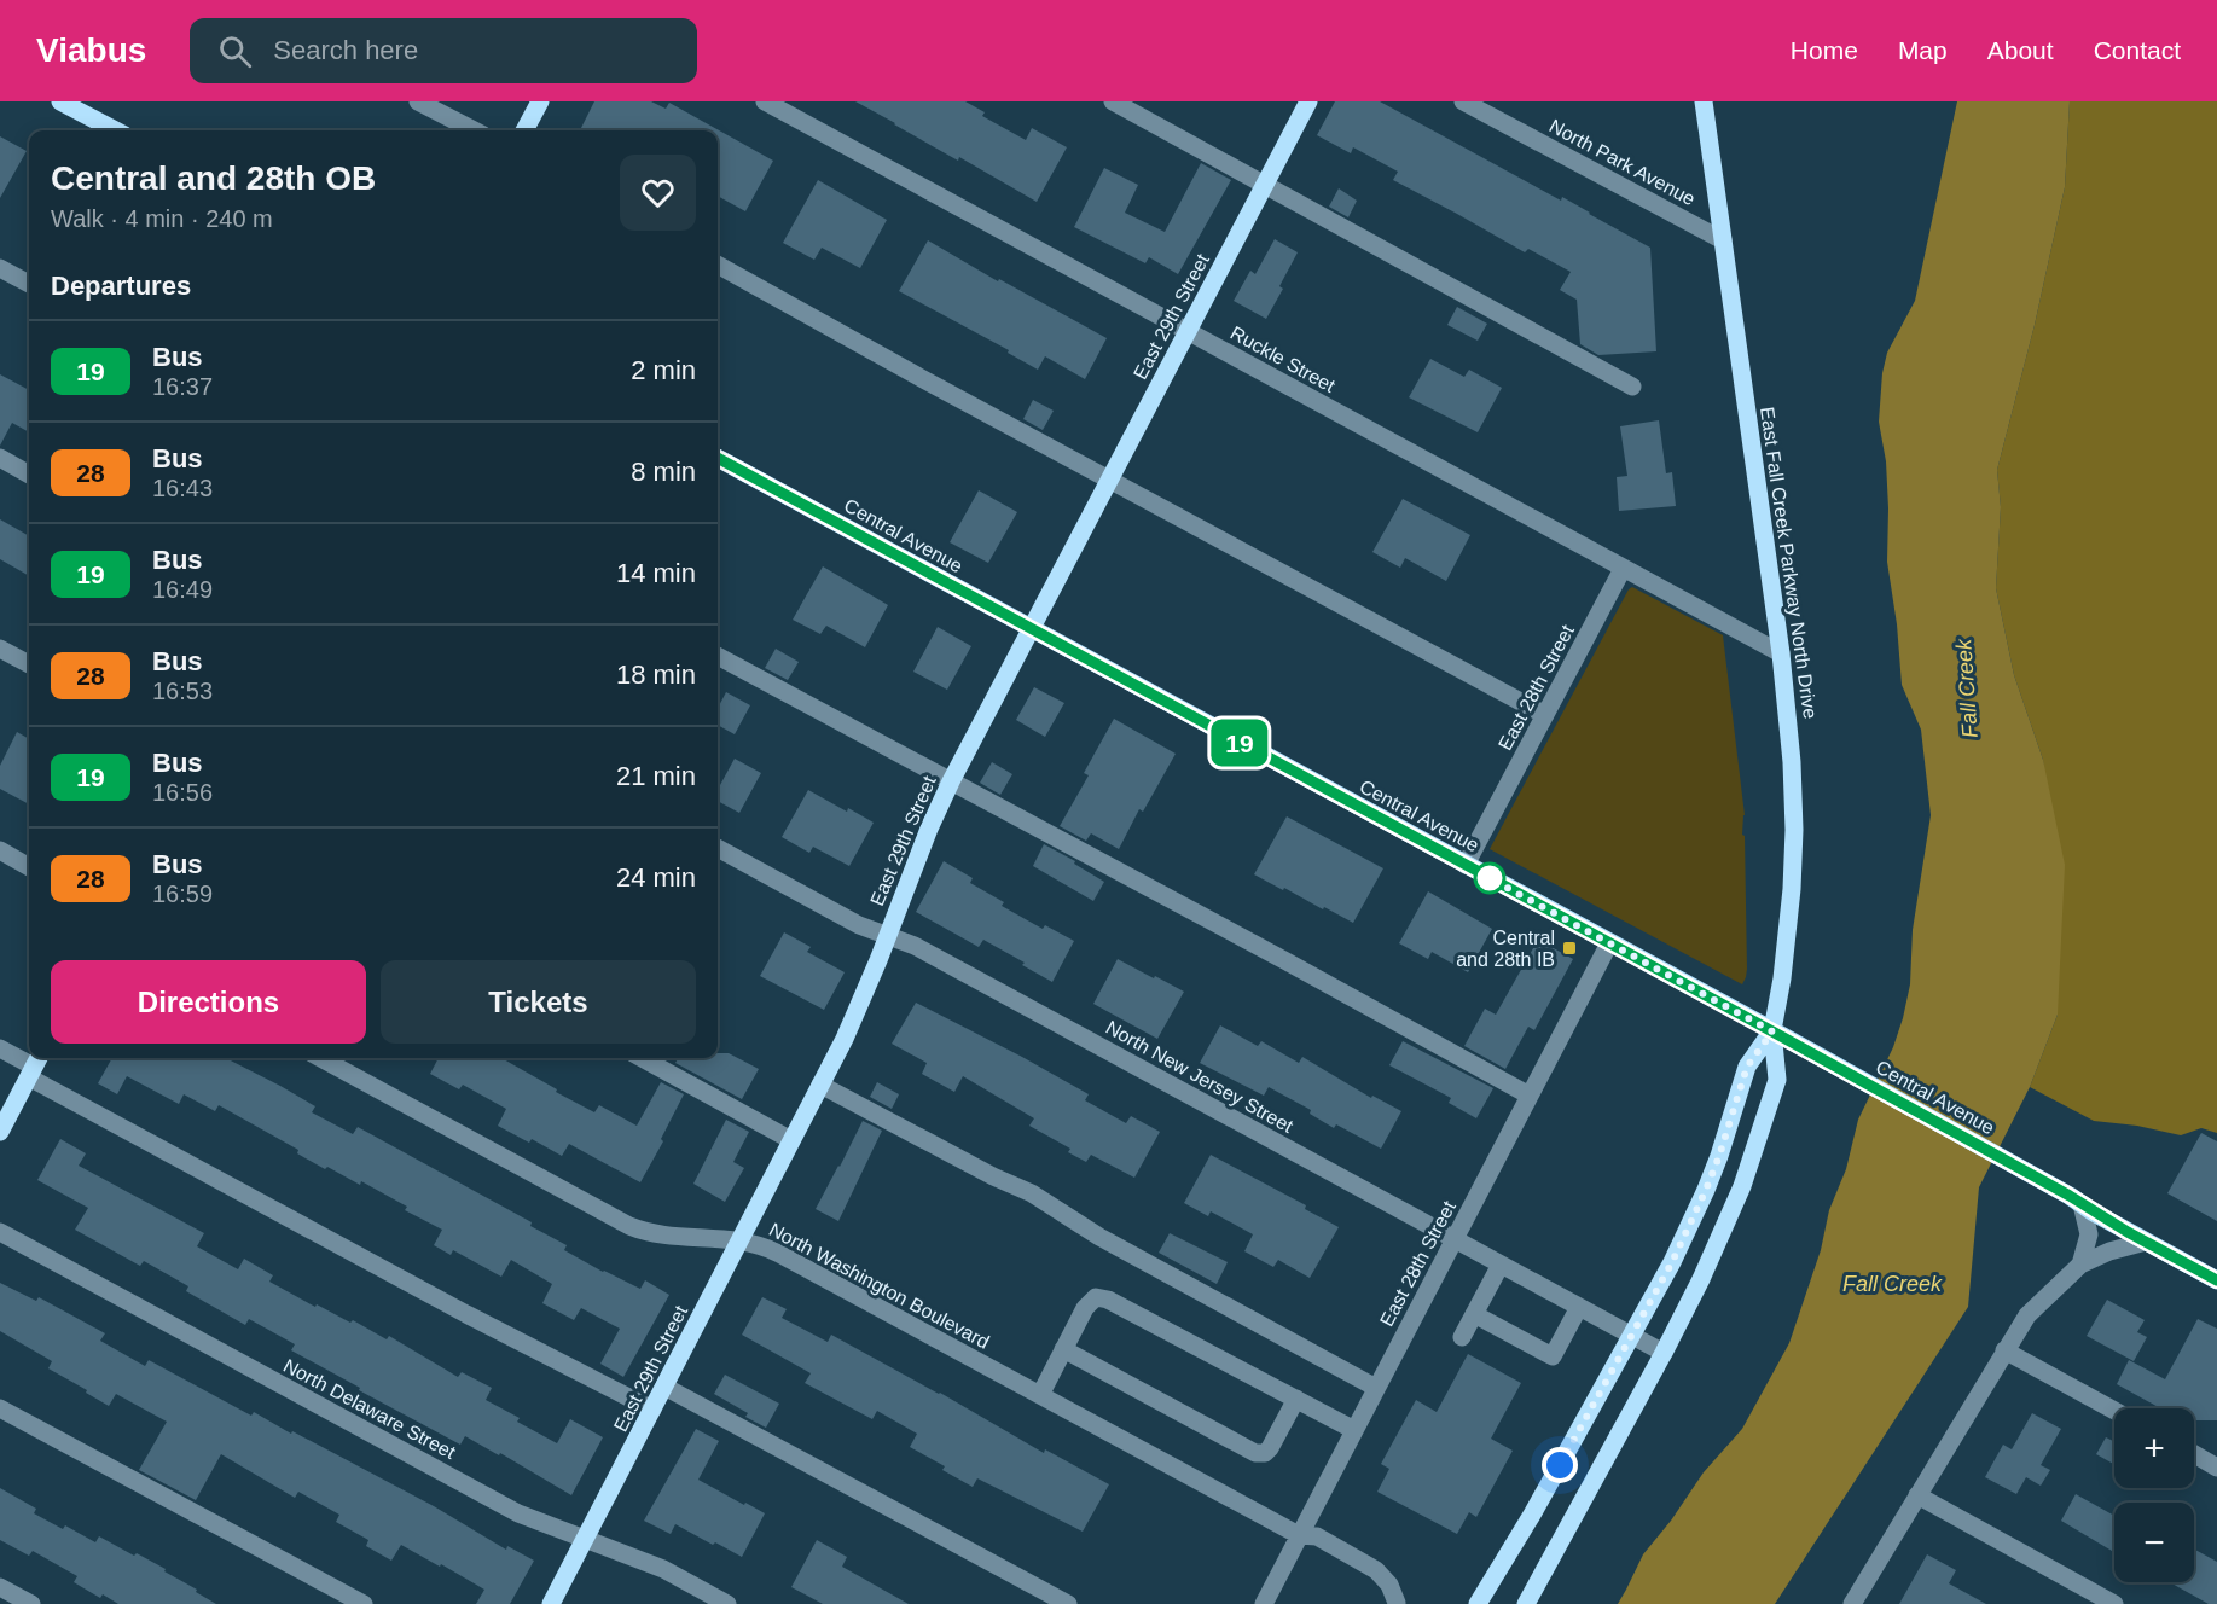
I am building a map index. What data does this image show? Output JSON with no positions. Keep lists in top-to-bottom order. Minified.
{"streets":{"main road":["East 29th Street","Central Avenue","East Fall Creek Parkway North Drive"],"street":["North Park Avenue","Ruckle Street","East 28th Street","North New Jersey Street","North Washington Boulevard","North Delaware Street"]},"crossings":[["North Park Avenue","East Fall Creek Parkway North Drive"],["East 29th Street","Ruckle Street"],["East 29th Street","Central Avenue"],["East 29th Street","North New Jersey Street"],["East 29th Street","North Washington Boulevard"],["East 29th Street","North Delaware Street"],["Ruckle Street","East Fall Creek Parkway North Drive"],["Ruckle Street","East 28th Street"],["Central Avenue","East Fall Creek Parkway North Drive"],["Central Avenue","East 28th Street"],["East Fall Creek Parkway North Drive","North New Jersey Street"],["East 28th Street","North New Jersey Street"],["East 28th Street","North Washington Boulevard"]],"water":["Fall Creek"],"places":{"transit":["Central and 28th IB"]},"lines":["bus line 19"],"page":{"header":"Viabus","search":"Search here","nav":["Home","Map","About","Contact"],"on_map":"19","heading":[["Central and 28th OB","Walk · 4 min · 240 m"],"Departures"],"list":[{"mark":"19","name":"Bus","note":"16:37","value":"2 min"},{"mark":"28","name":"Bus","note":"16:43","value":"8 min"},{"mark":"19","name":"Bus","note":"16:49","value":"14 min"},{"mark":"28","name":"Bus","note":"16:53","value":"18 min"},{"mark":"19","name":"Bus","note":"16:56","value":"21 min"},{"mark":"28","name":"Bus","note":"16:59","value":"24 min"}],"buttons":["Directions","Tickets"],"map_buttons":["+","−"]}}
